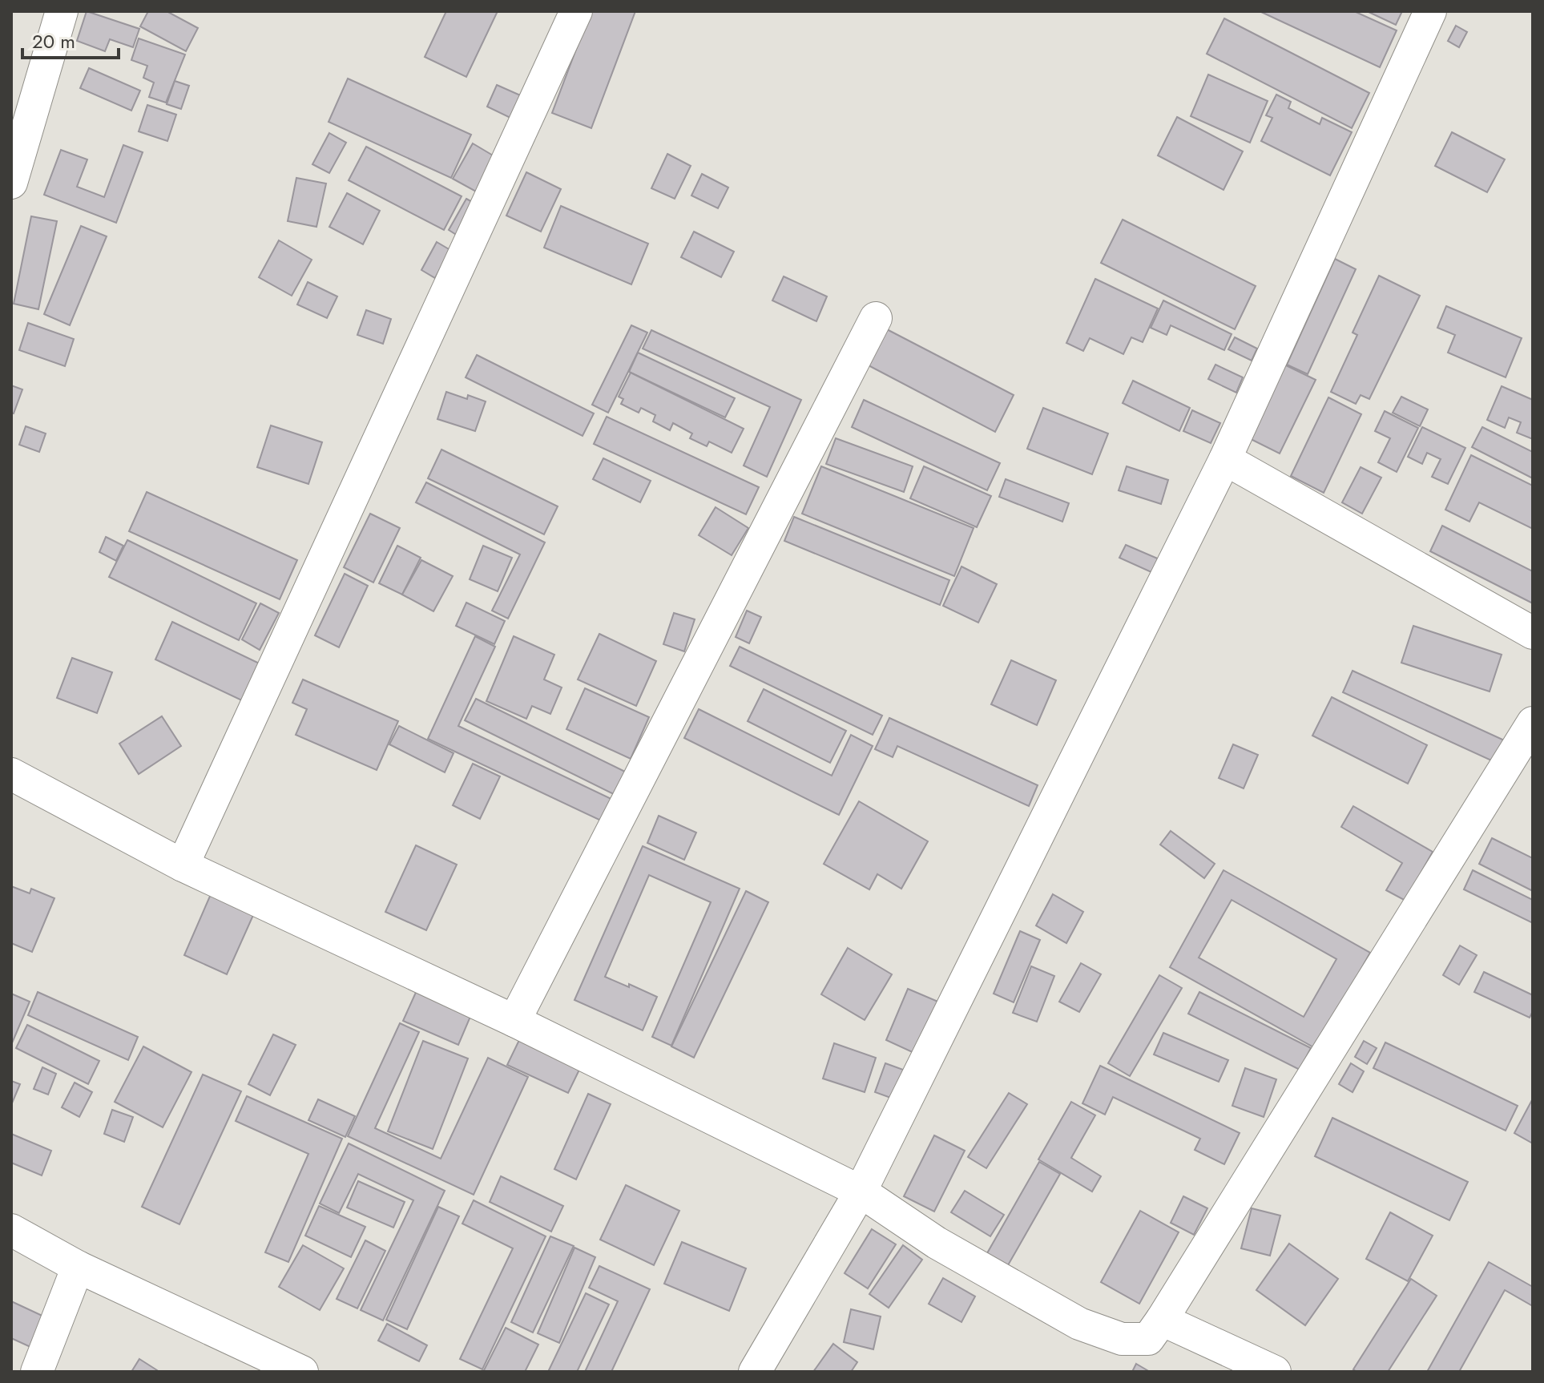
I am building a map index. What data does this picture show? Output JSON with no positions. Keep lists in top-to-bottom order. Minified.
{"scale_bar":"20 m"}
